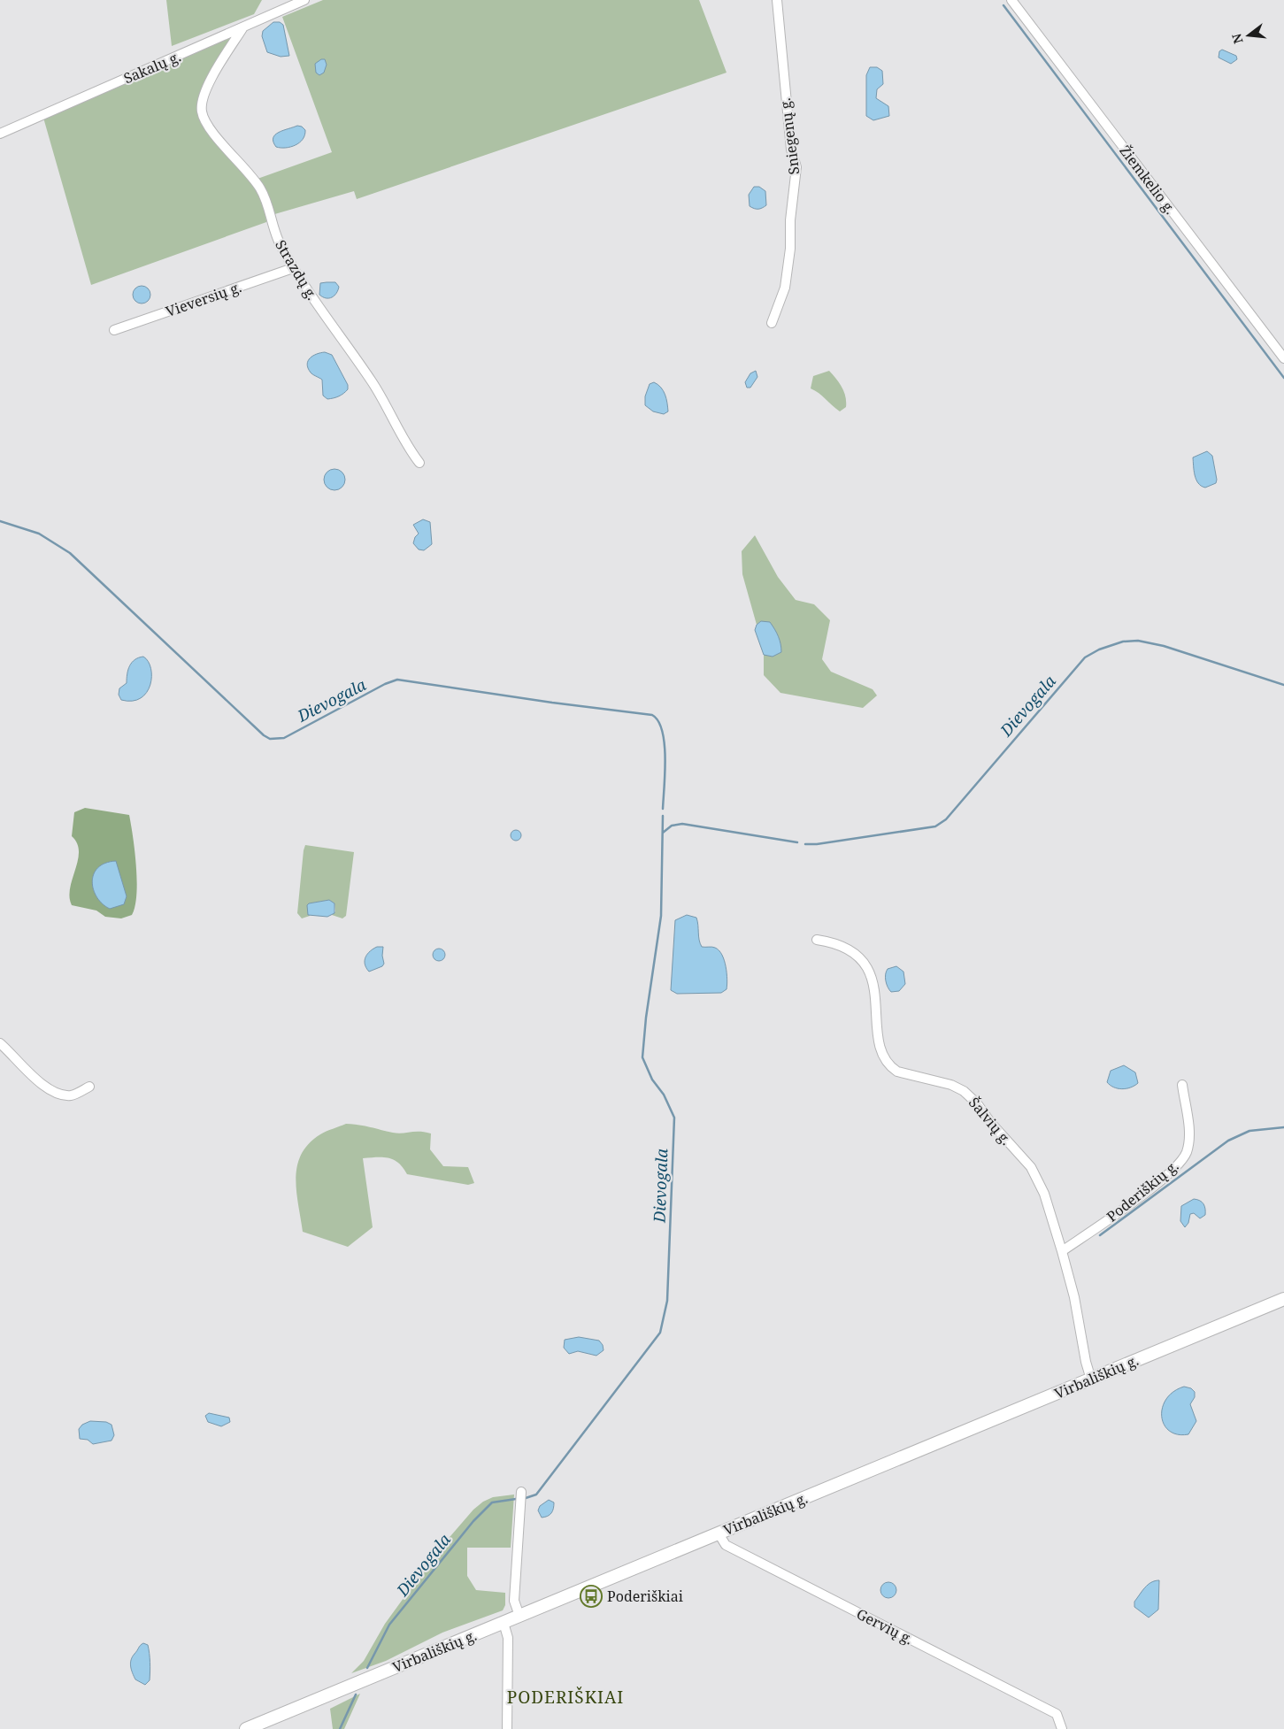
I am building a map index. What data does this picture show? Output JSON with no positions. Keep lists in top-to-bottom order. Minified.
{"streets":{"main road":["Virbališkių g."],"street":["Sakalų g.","Sniegenų g.","Žiemkelio g.","Strazdų g.","Vieversių g.","Šalvių g.","Poderiškių g.","Gervių g."]},"crossings":[["Sakalų g.","Strazdų g."],["Strazdų g.","Vieversių g."],["Šalvių g.","Poderiškių g."],["Šalvių g.","Virbališkių g."],["Virbališkių g.","Gervių g."]],"districts":["PODERIŠKIAI"],"water":["Dievogala"],"places":{"bus stop":["Poderiškiai"]},"north":"left"}
